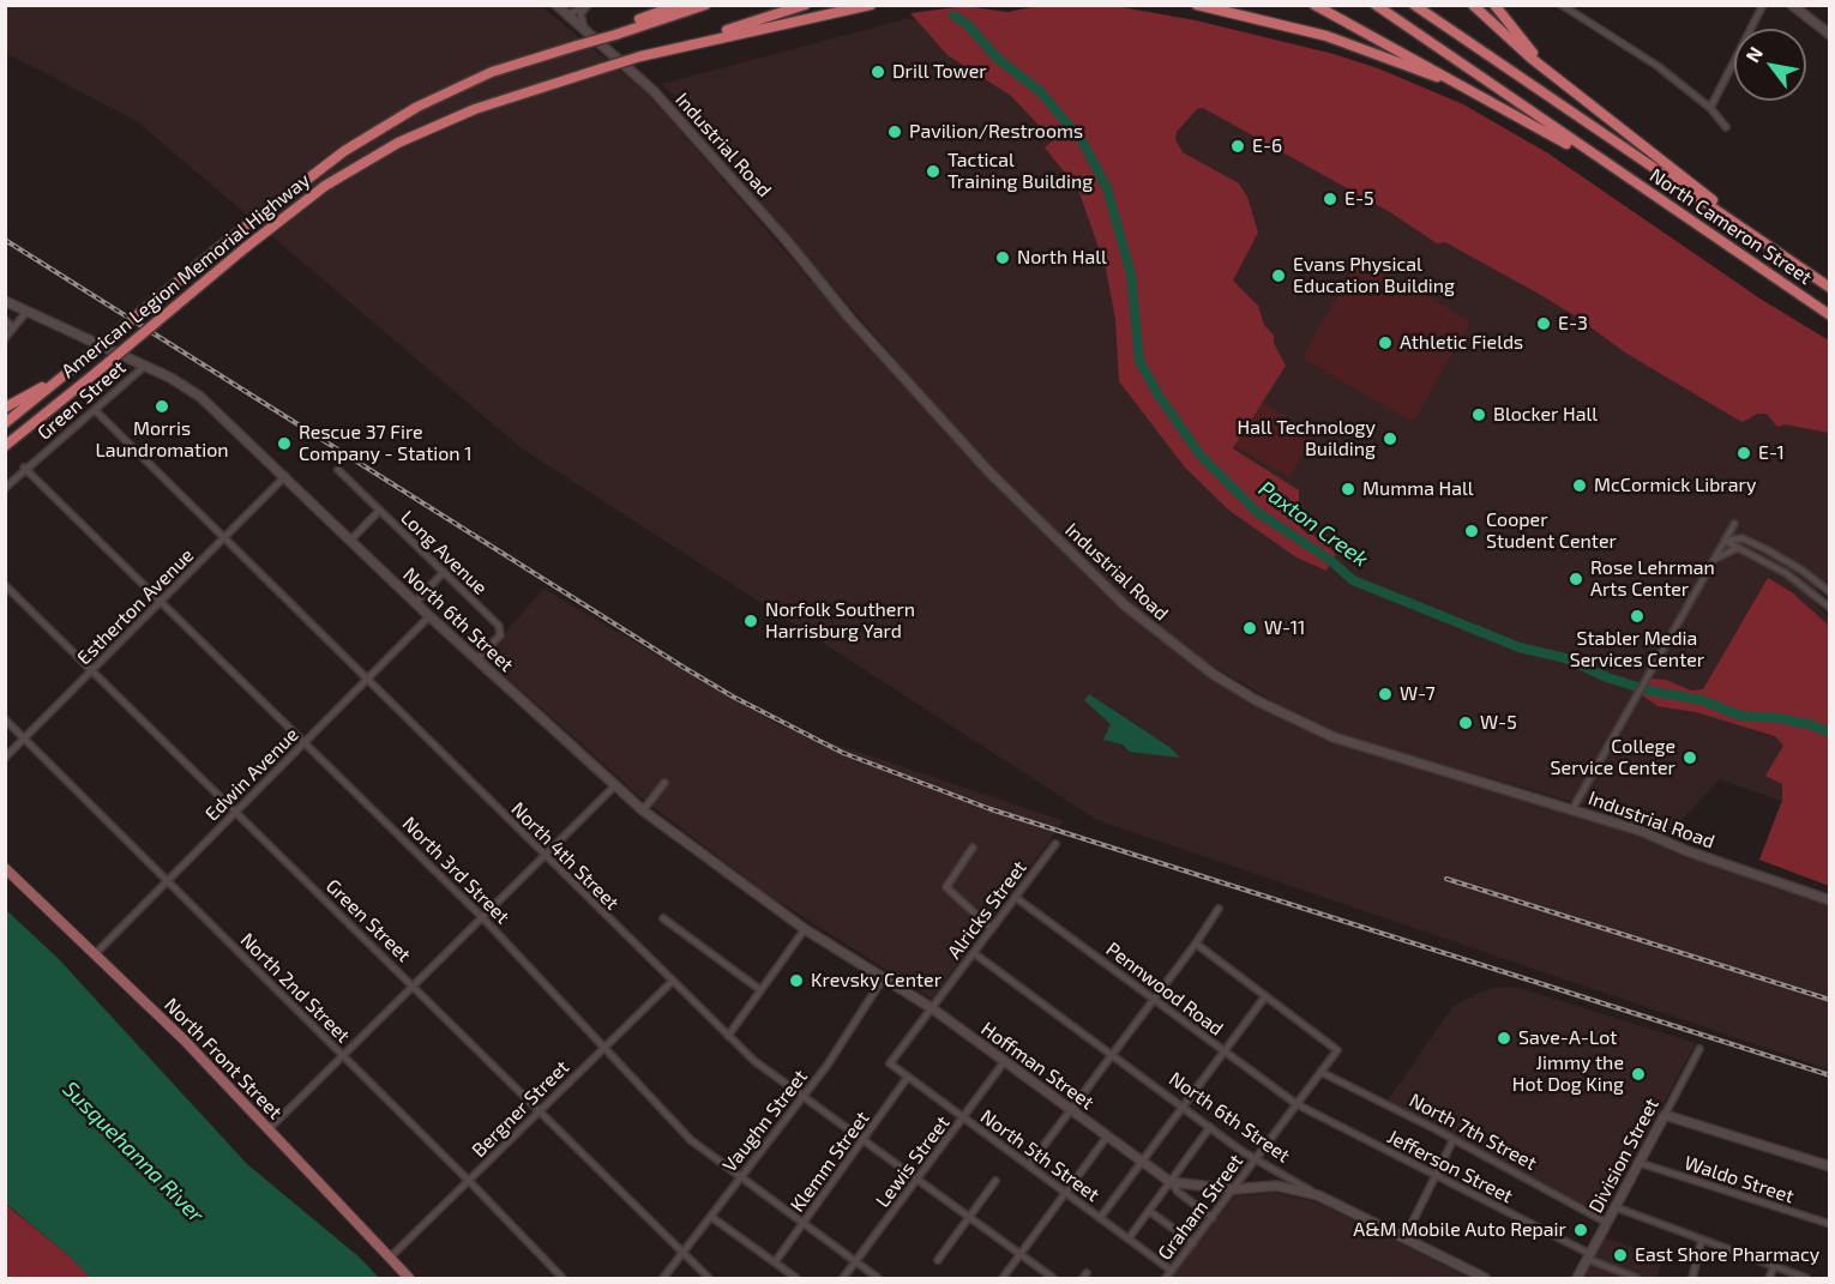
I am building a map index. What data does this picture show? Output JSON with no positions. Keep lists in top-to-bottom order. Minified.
{"streets":{"highway":["North Cameron Street","American Legion Memorial Highway"],"main road":["North Front Street"],"street":["Industrial Road","Green Street","Long Avenue","Estherton Avenue","North 6th Street","Edwin Avenue","North 4th Street","North 3rd Street","Alricks Street","North 2nd Street","Pennwood Road","Hoffman Street","Bergner Street","Vaughn Street","North 7th Street","North 5th Street","Division Street","Klemm Street","Lewis Street","Jefferson Street","Waldo Street","Graham Street"]},"crossings":[["Green Street","Estherton Avenue"],["Green Street","North 6th Street"],["Green Street","Edwin Avenue"],["Green Street","North 4th Street"],["Green Street","North 3rd Street"],["Green Street","Bergner Street"],["Green Street","Vaughn Street"],["Long Avenue","North 6th Street"],["Estherton Avenue","North 6th Street"],["Estherton Avenue","North 4th Street"],["Estherton Avenue","North 3rd Street"],["Estherton Avenue","North 2nd Street"],["North 6th Street","Edwin Avenue"],["North 6th Street","Alricks Street"],["North 6th Street","Hoffman Street"],["North 6th Street","Vaughn Street"],["North 6th Street","Graham Street"],["Edwin Avenue","North 4th Street"],["Edwin Avenue","North 3rd Street"],["Edwin Avenue","North 2nd Street"],["Edwin Avenue","North Front Street"],["North 4th Street","Bergner Street"],["North 4th Street","Vaughn Street"],["North 4th Street","Klemm Street"],["North 4th Street","Lewis Street"],["North 3rd Street","Bergner Street"],["North 3rd Street","Vaughn Street"],["North 3rd Street","Klemm Street"],["North 3rd Street","Lewis Street"],["Alricks Street","Pennwood Road"],["Alricks Street","Hoffman Street"],["Alricks Street","North 5th Street"],["North 2nd Street","Bergner Street"],["Pennwood Road","Jefferson Street"],["Pennwood Road","Graham Street"],["North Front Street","Bergner Street"],["Hoffman Street","Vaughn Street"],["Hoffman Street","Lewis Street"],["Hoffman Street","Graham Street"],["North 7th Street","Division Street"],["North 7th Street","Graham Street"],["North 5th Street","Klemm Street"],["North 5th Street","Lewis Street"],["North 5th Street","Graham Street"],["Division Street","Jefferson Street"],["Division Street","Waldo Street"],["Jefferson Street","Graham Street"]],"water":["Paxton Creek","Susquehanna River"],"places":["Drill Tower","Pavilion/Restrooms","E-6","Tactical Training Building","E-5","North Hall","Evans Physical Education Building","E-3","Athletic Fields","Morris Laundromation","Blocker Hall","Hall Technology Building","Rescue 37 Fire Company - Station 1","E-1","McCormick Library","Mumma Hall","Cooper Student Center","Rose Lehrman Arts Center","Stabler Media Services Center","Norfolk Southern Harrisburg Yard","W-11","W-7","W-5","College Service Center","Krevsky Center","Save-A-Lot","Jimmy the Hot Dog King","A&M Mobile Auto Repair","East Shore Pharmacy"],"north":"top left"}
